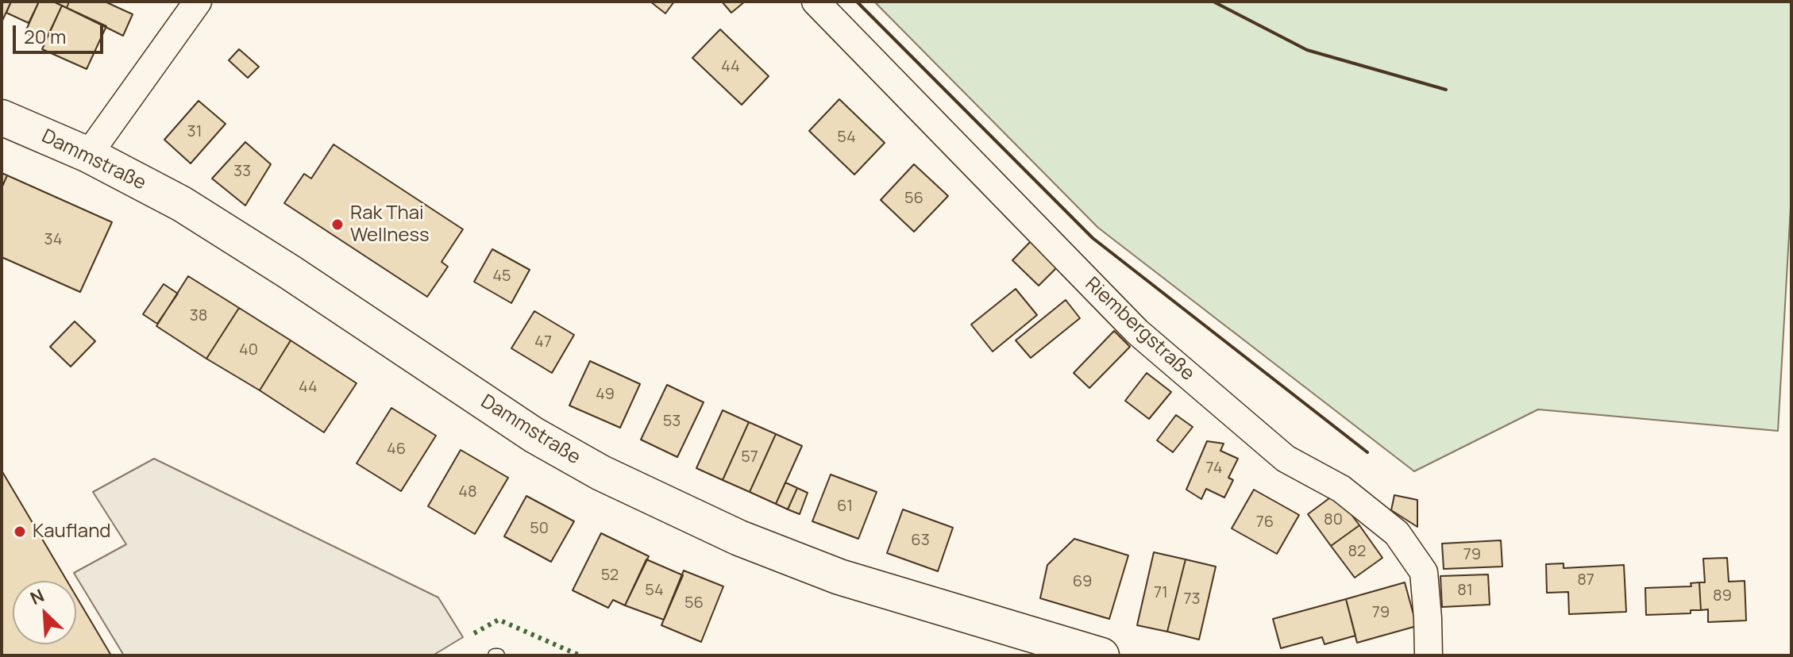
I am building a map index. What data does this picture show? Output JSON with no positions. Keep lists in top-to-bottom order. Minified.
{"streets":{"street":["Dammstraße","Riembergstraße"]},"places":["Rak Thai Wellness","Kaufland"],"house_numbers":["44","31","54","33","56","34","45","38","47","40","44","49","53","46","57","74","48","61","80","76","50","63","82","79","52","87","69","54","81","71","89","73","56","79"],"scale_bar":"20 m","north":"top left"}
